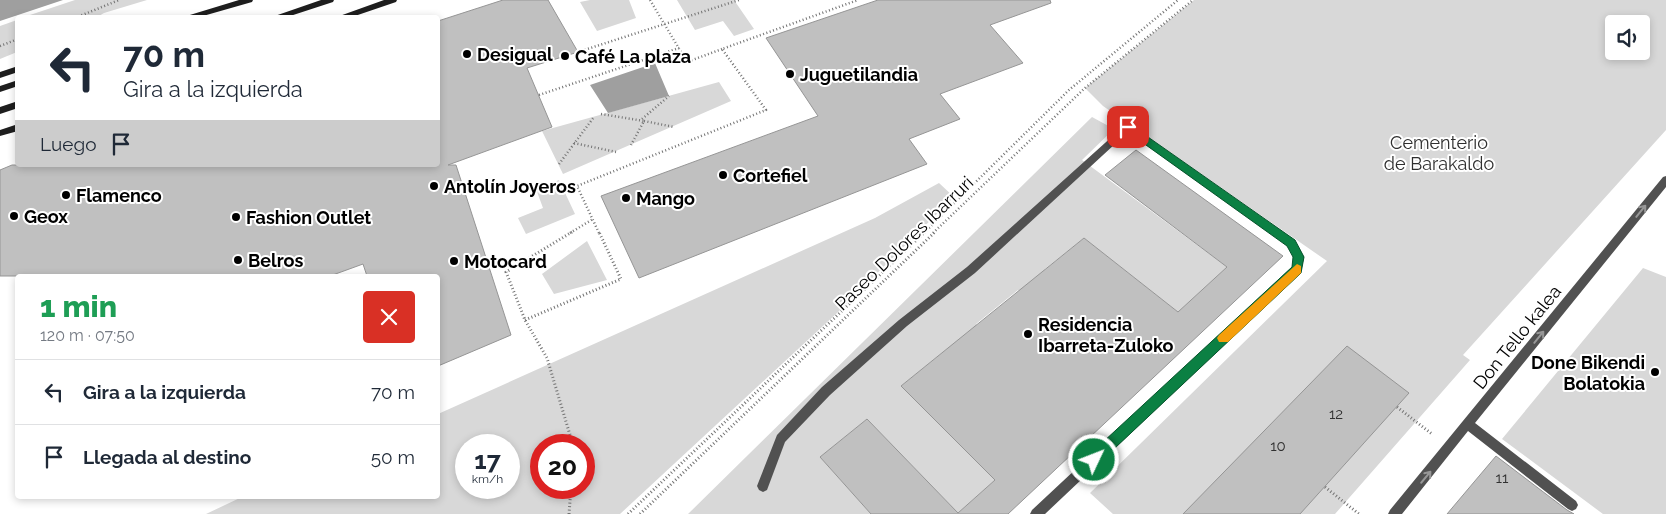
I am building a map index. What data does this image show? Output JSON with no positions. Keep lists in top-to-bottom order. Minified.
{"streets":{"street":["Don Tello kalea"],"path":["Paseo Dolores Ibarruri"]},"one_way":["Don Tello kalea"],"parks":["Cementerio de Barakaldo"],"places":["Desigual","Café La plaza","Juguetilandia","Cortefiel","Antolín Joyeros","Flamenco","Mango","Geox","Fashion Outlet","Belros","Motocard","Residencia Ibarreta-Zuloko","Done Bikendi Bolatokia"],"house_numbers":["12","10","11"],"page":{"turn":["70 m","Gira a la izquierda"],"then":"Luego","heading":["1 min","120 m · 07:50"],"list":[{"name":"Gira a la izquierda","value":"70 m"},{"name":"Llegada al destino","value":"50 m"}],"speed":"17 km/h","limit":"20"}}
